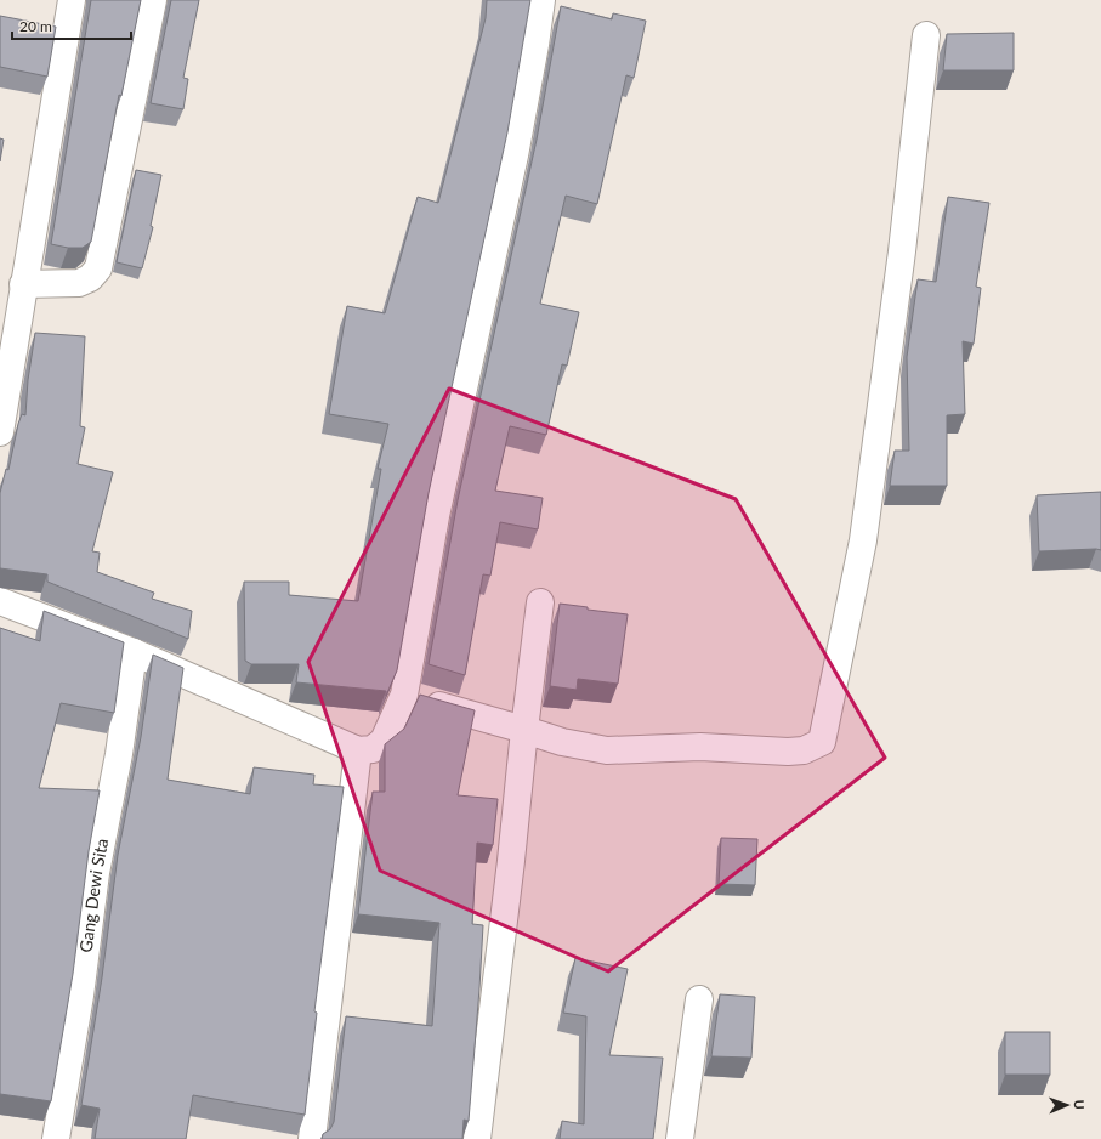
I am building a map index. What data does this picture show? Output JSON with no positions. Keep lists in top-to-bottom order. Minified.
{"streets":{"street":["Gang Dewi Sita"]},"scale_bar":"20 m","north":"right"}
